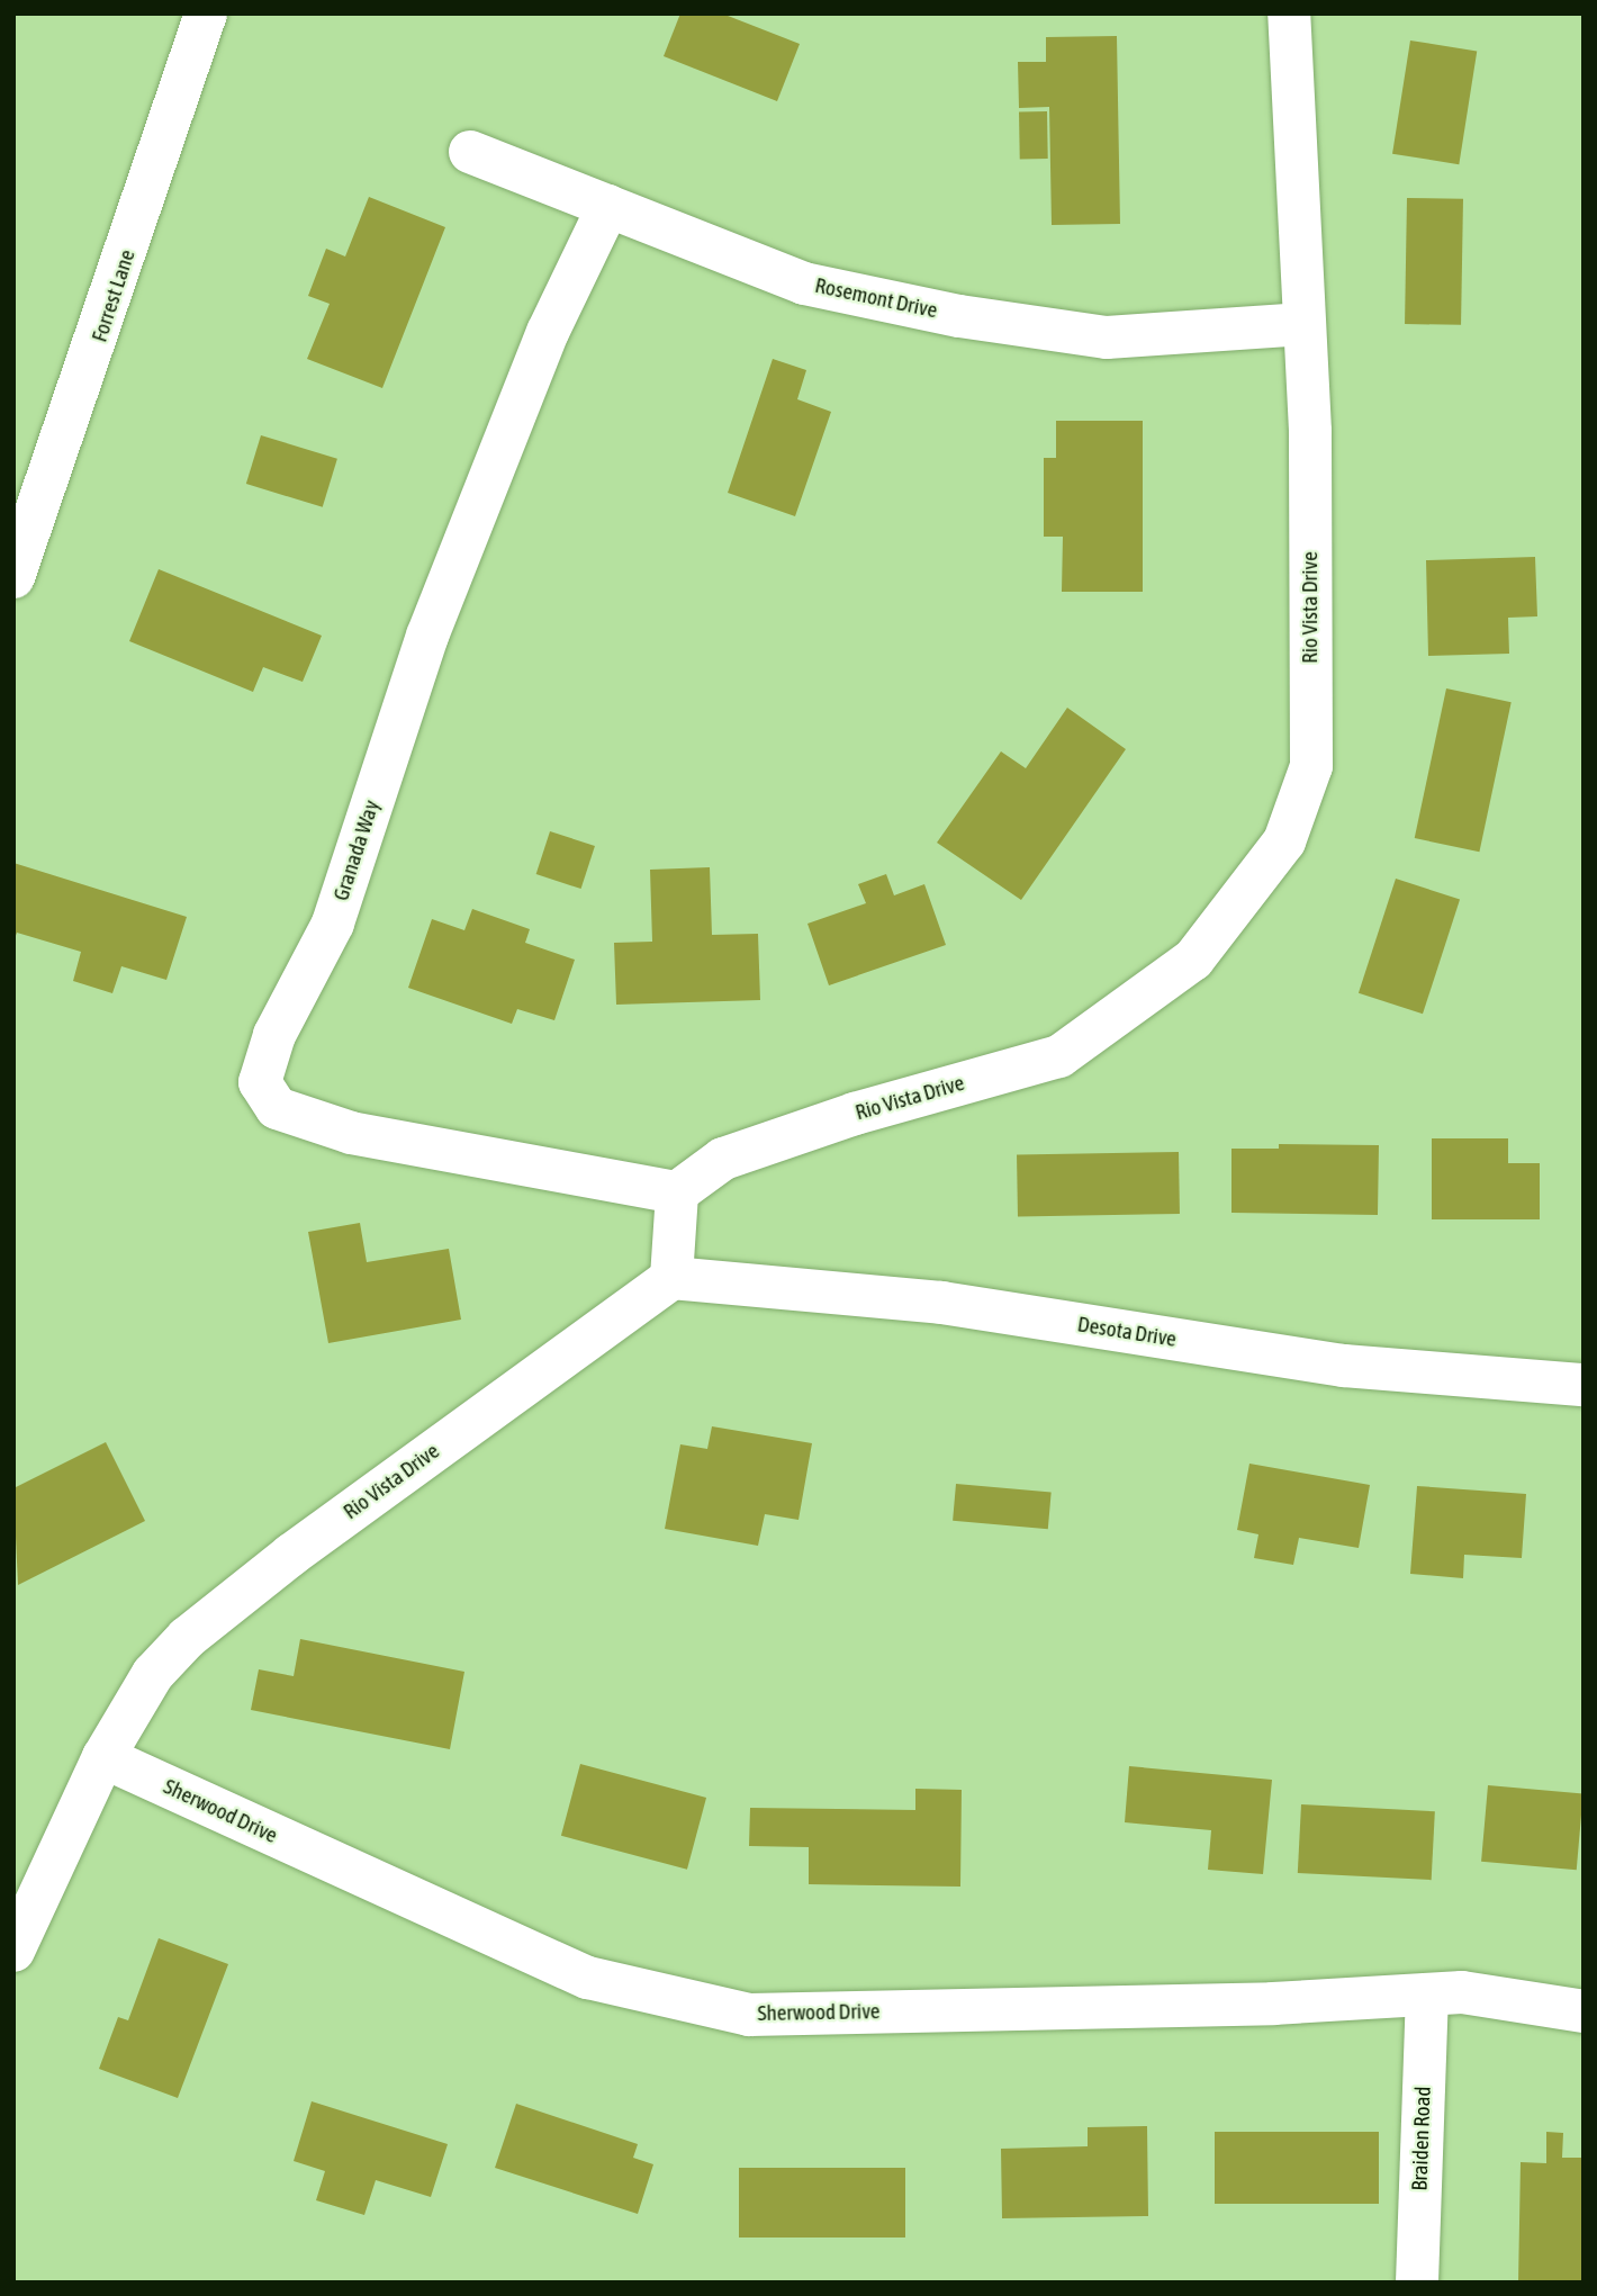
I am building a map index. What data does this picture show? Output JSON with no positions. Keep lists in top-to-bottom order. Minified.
{"streets":{"street":["Forrest Lane","Rosemont Drive","Rio Vista Drive","Granada Way","Desota Drive","Sherwood Drive","Braiden Road"]},"crossings":[["Rosemont Drive","Rio Vista Drive"],["Rosemont Drive","Granada Way"],["Rio Vista Drive","Granada Way"],["Rio Vista Drive","Desota Drive"],["Rio Vista Drive","Sherwood Drive"],["Sherwood Drive","Braiden Road"]]}
